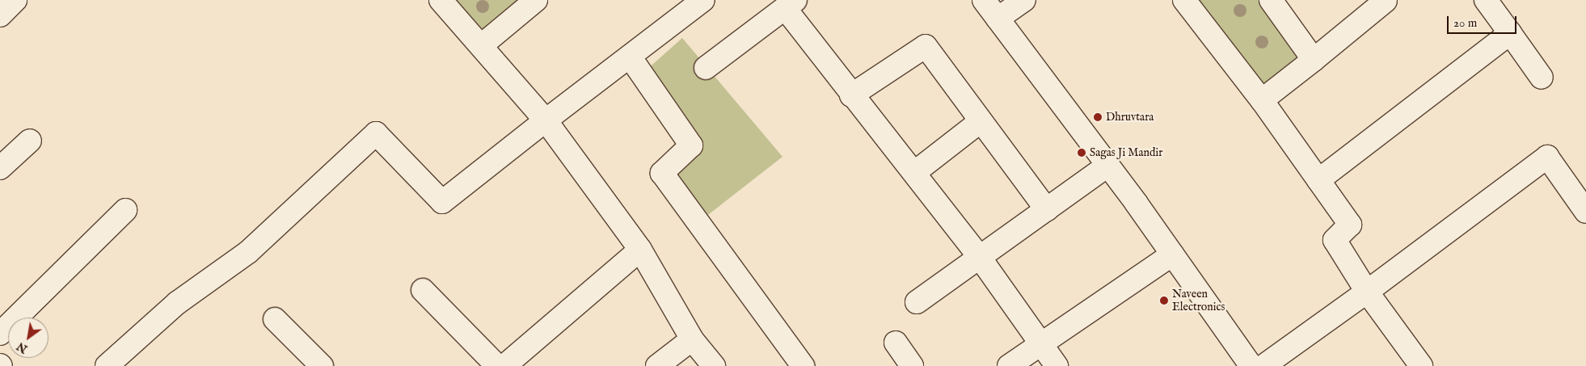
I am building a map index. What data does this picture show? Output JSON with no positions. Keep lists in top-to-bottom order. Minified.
{"places":["Dhruvtara","Sagas Ji Mandir","Naveen Electronics"],"scale_bar":"20 m","north":"bottom left"}
